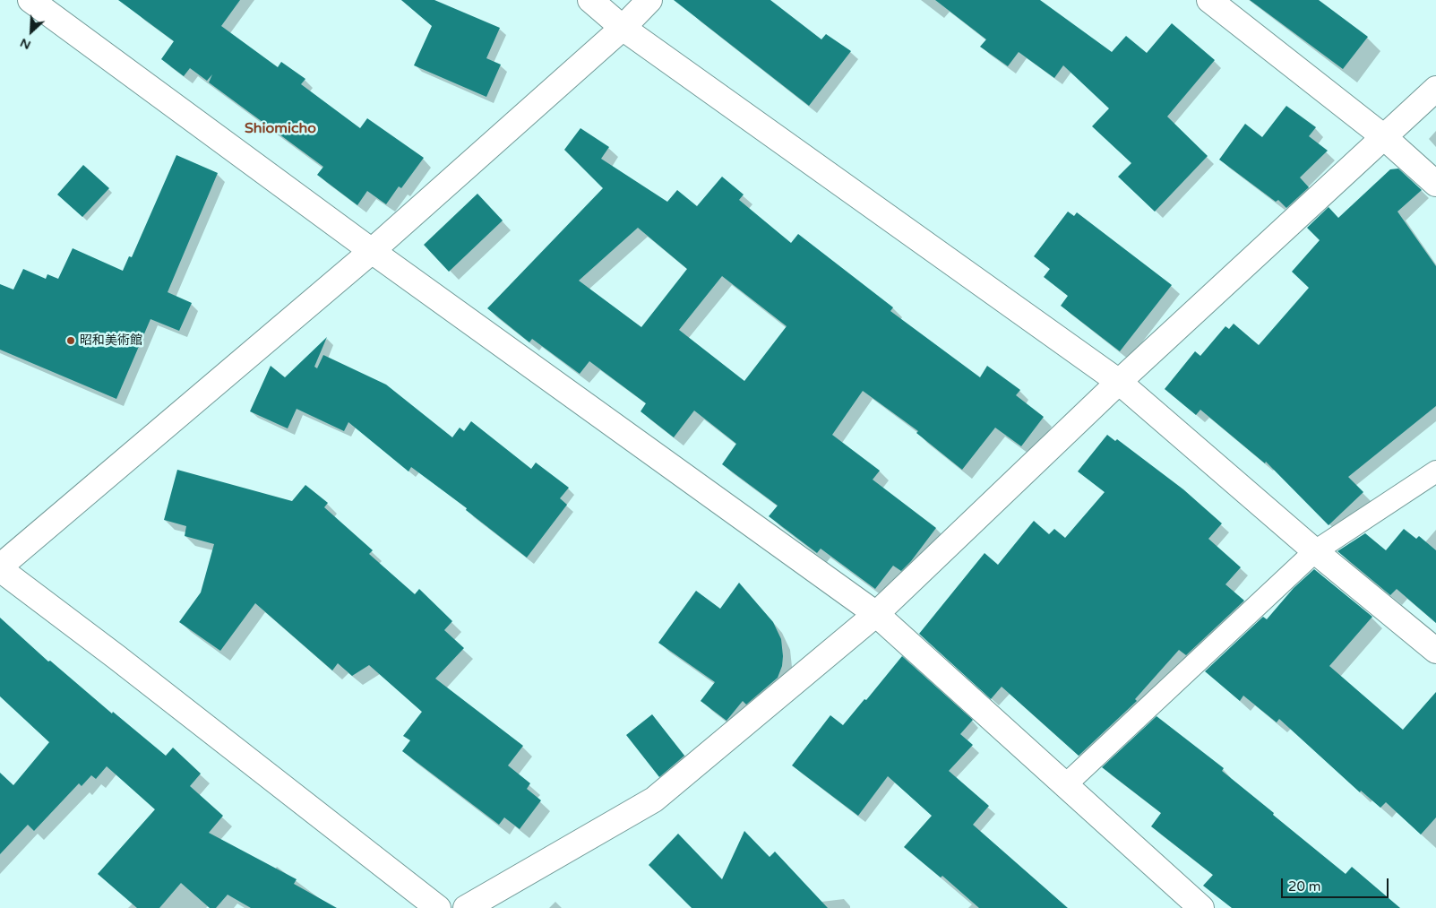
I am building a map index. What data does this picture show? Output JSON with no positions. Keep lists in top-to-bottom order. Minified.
{"districts":["Shiomicho"],"places":["昭和美術館"],"scale_bar":"20 m","north":"bottom left"}
